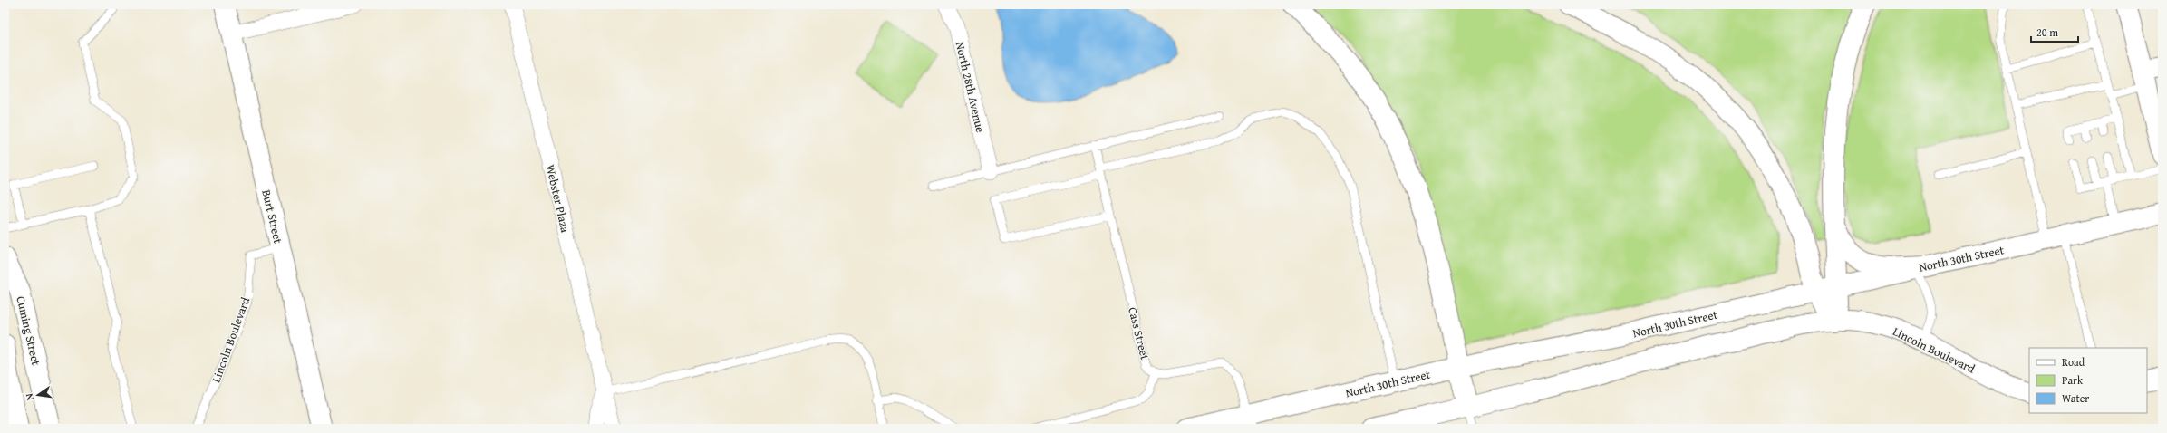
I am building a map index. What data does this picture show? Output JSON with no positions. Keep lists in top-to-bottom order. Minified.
{"streets":{"main road":["Burt Street","North 30th Street","Cuming Street","Lincoln Boulevard"],"street":["North 28th Avenue","Webster Plaza"],"lane":["Cass Street"]},"crossings":[["Burt Street","Lincoln Boulevard"],["North 30th Street","Cass Street"]],"legend":["Road","Park","Water"],"scale_bar":"20 m","north":"left"}
